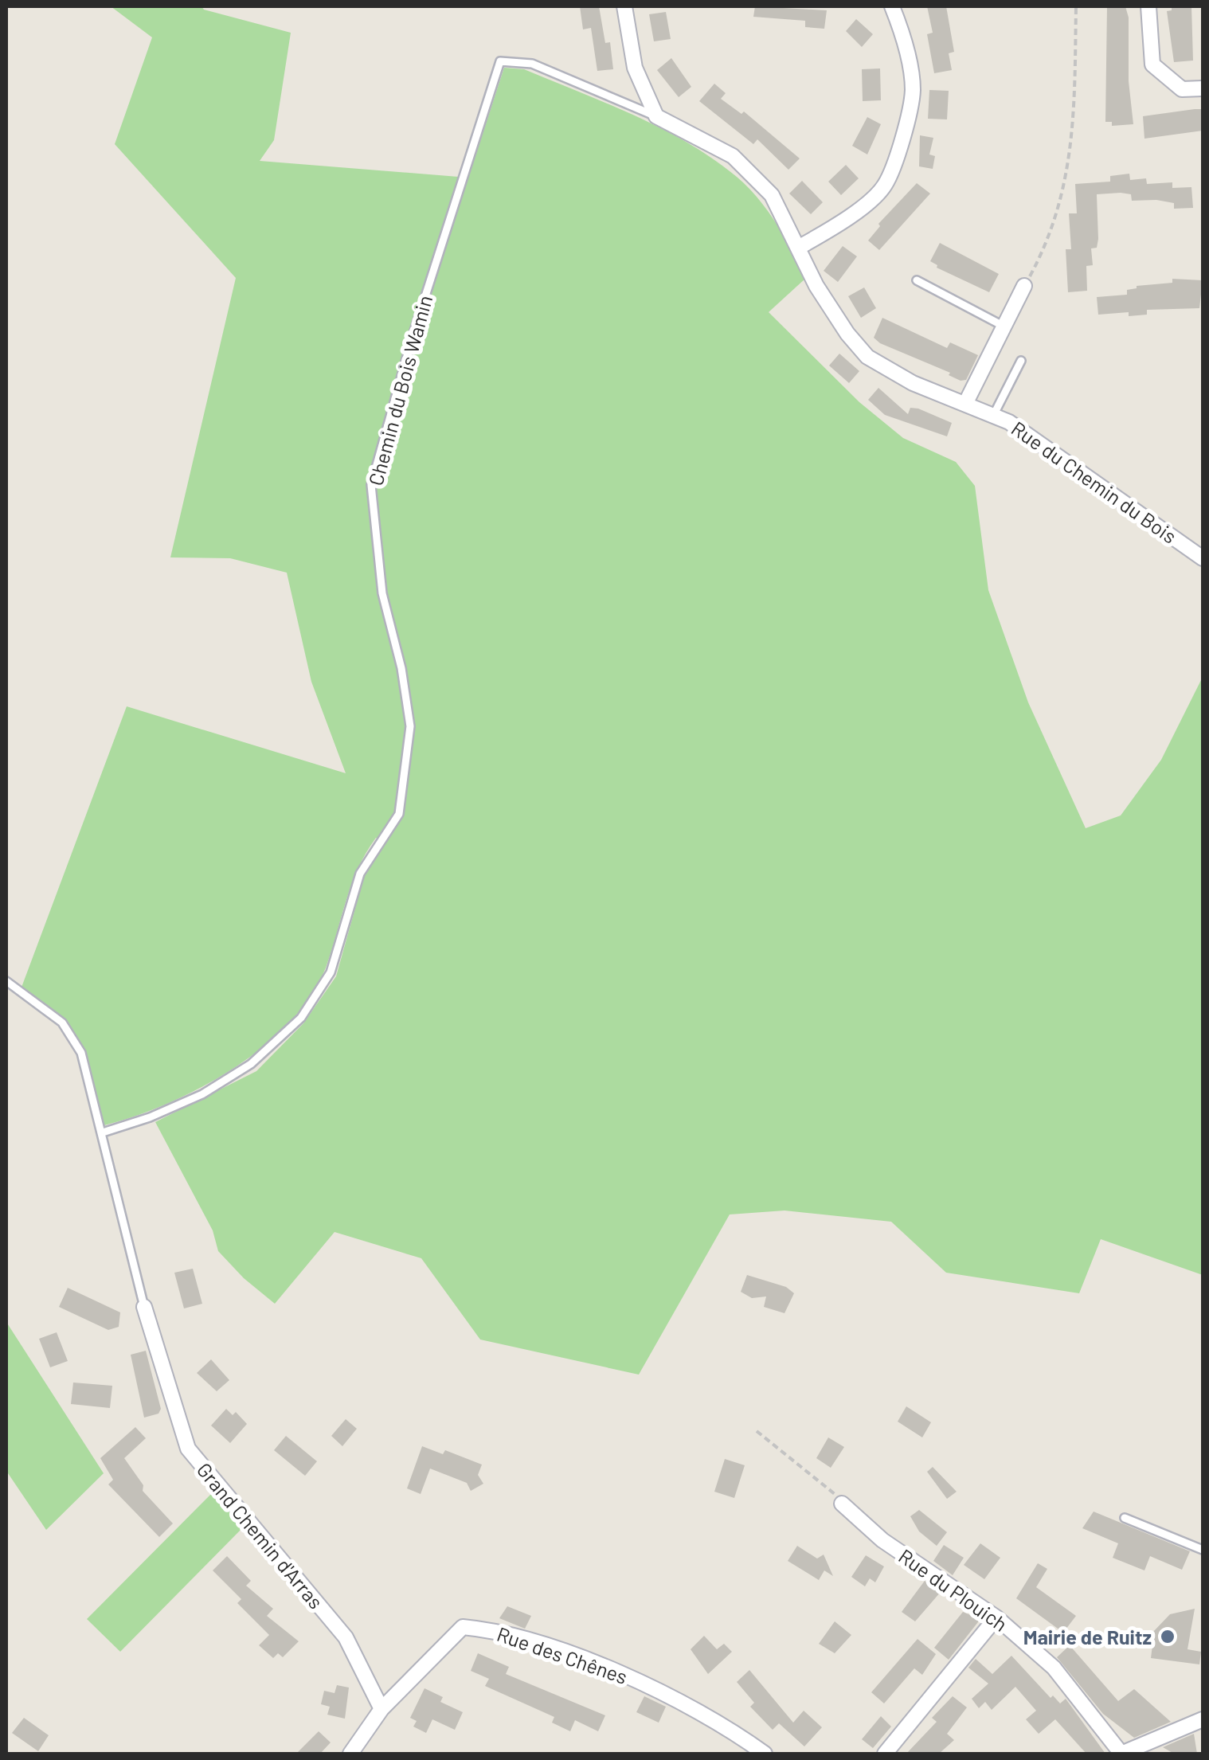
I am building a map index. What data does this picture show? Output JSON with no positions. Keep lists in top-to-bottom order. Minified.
{"streets":{"street":["Rue du Chemin du Bois","Grand Chemin d'Arras","Rue du Plouich","Rue des Chênes"],"lane":["Chemin du Bois Wamin"]},"crossings":[["Chemin du Bois Wamin","Rue du Chemin du Bois"],["Grand Chemin d'Arras","Rue des Chênes"]],"places":["Mairie de Ruitz"]}
